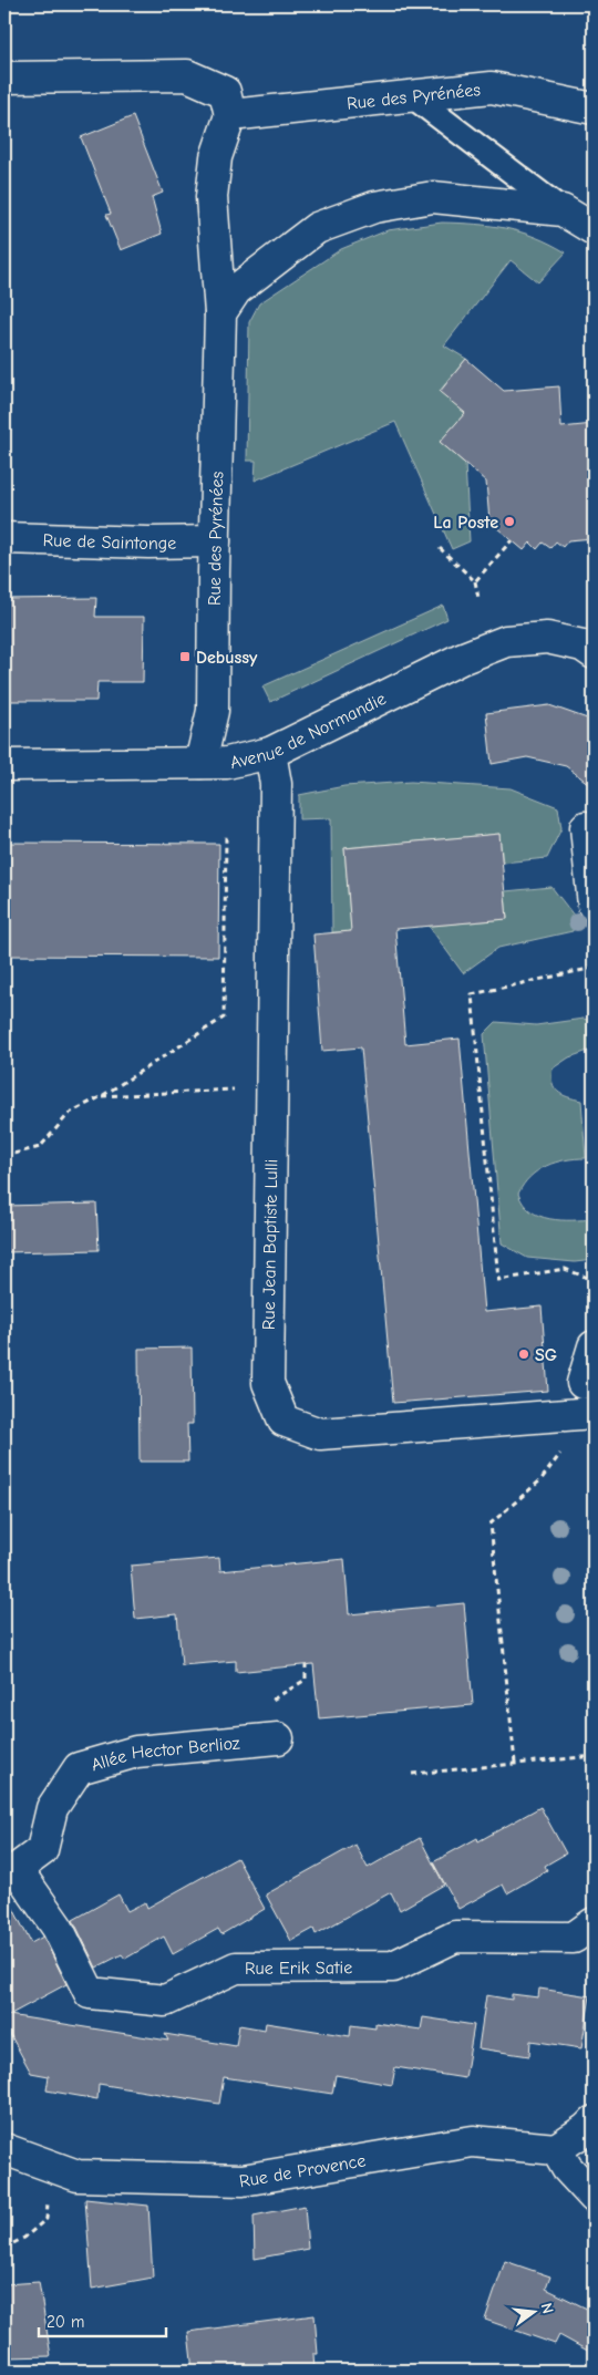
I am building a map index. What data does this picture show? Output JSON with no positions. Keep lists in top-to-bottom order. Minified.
{"streets":{"street":["Rue des Pyrénées","Rue de Saintonge","Avenue de Normandie","Rue Jean Baptiste Lulli","Allée Hector Berlioz","Rue Erik Satie","Rue de Provence"]},"crossings":[["Rue des Pyrénées","Rue de Saintonge"],["Rue des Pyrénées","Avenue de Normandie"],["Avenue de Normandie","Rue Jean Baptiste Lulli"],["Allée Hector Berlioz","Rue Erik Satie"]],"places":{"other":["La Poste","SG"],"transit":["Debussy"]},"scale_bar":"20 m","north":"right"}
